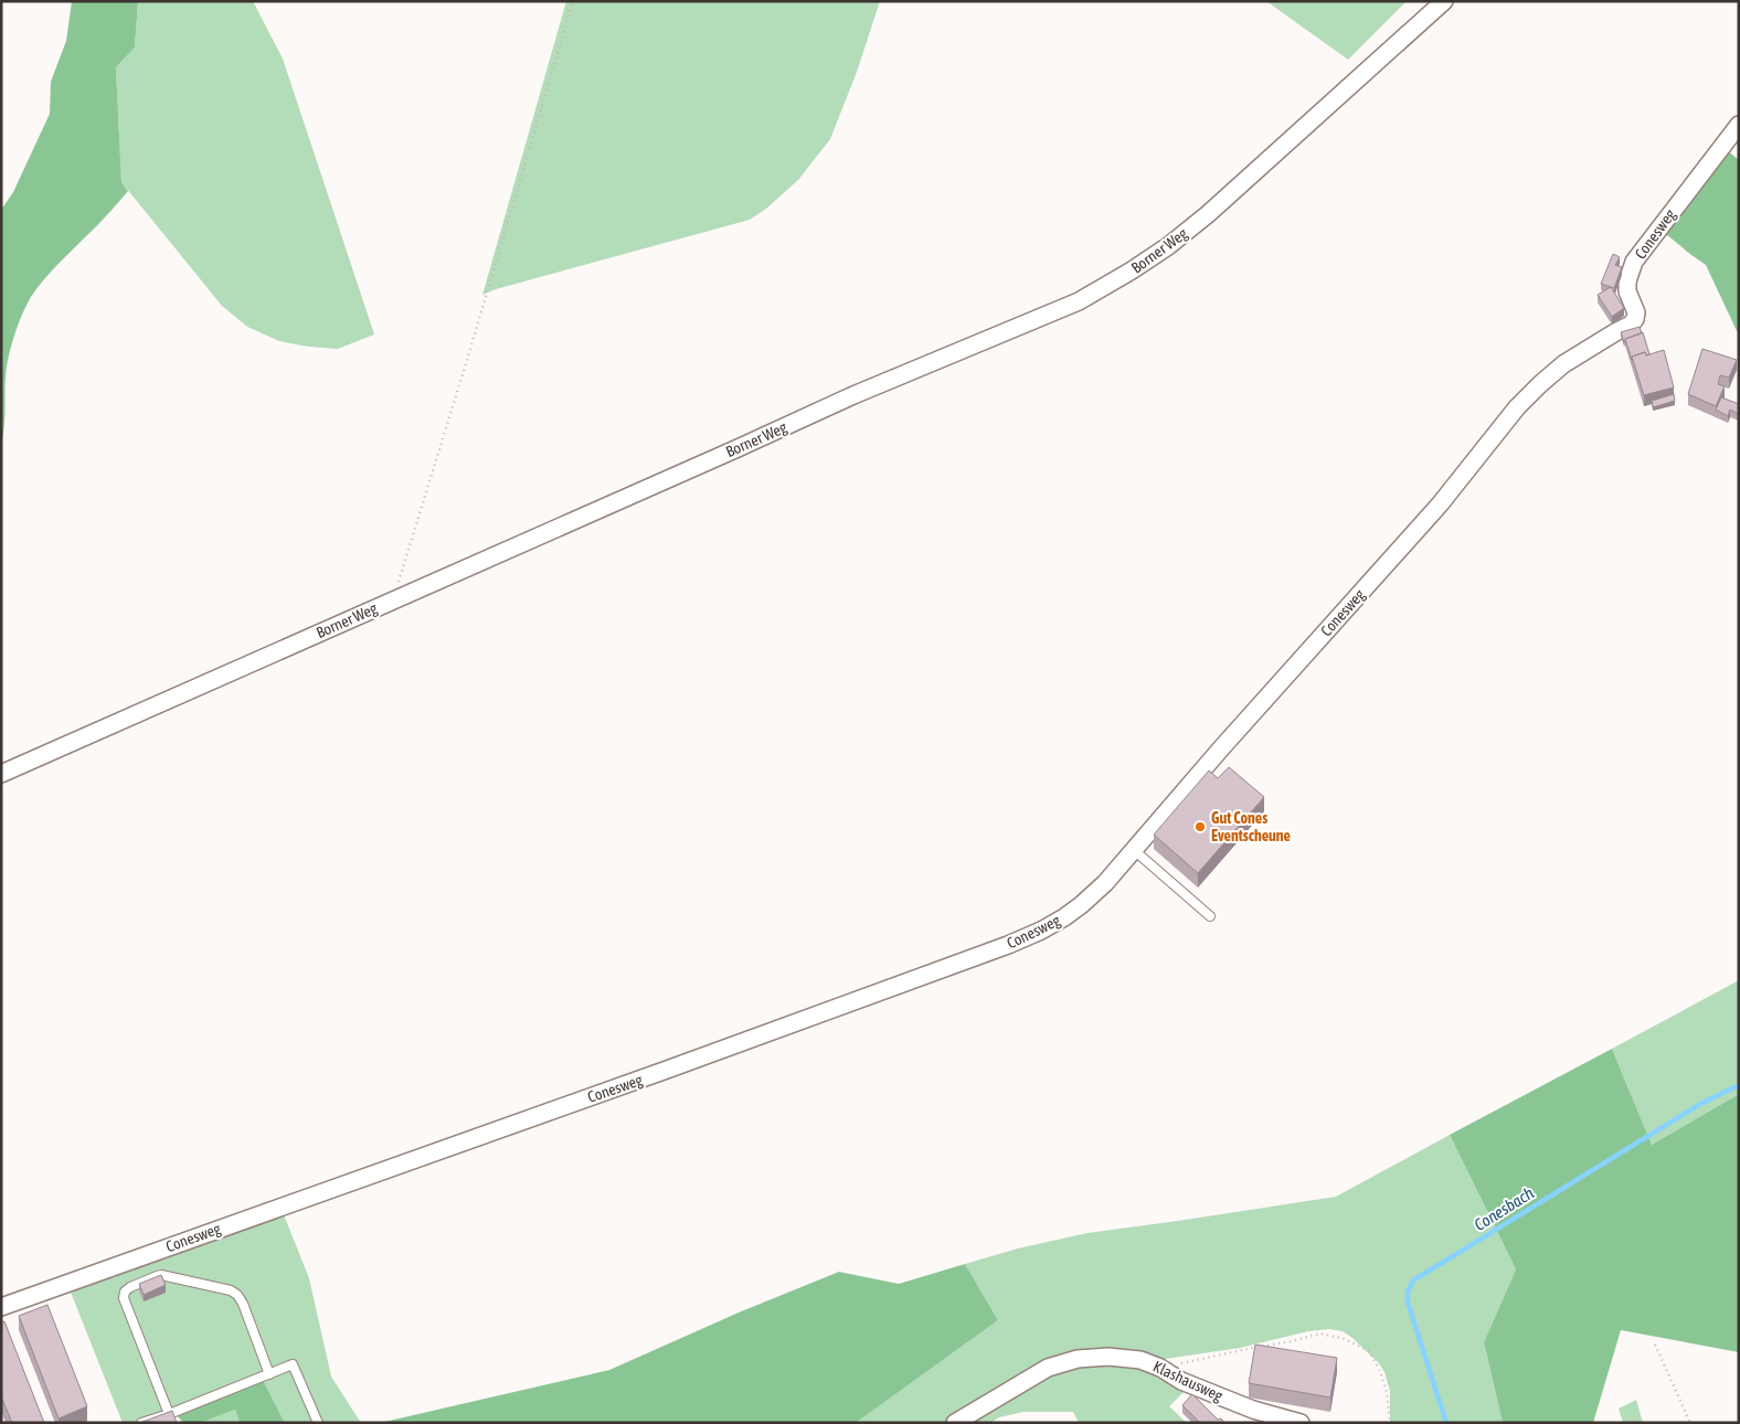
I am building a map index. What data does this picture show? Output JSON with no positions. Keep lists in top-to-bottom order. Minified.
{"streets":{"street":["Conesweg","Borner Weg","Klashausweg"]},"water":["Conesbach"],"places":["Gut Cones Eventscheune"]}
